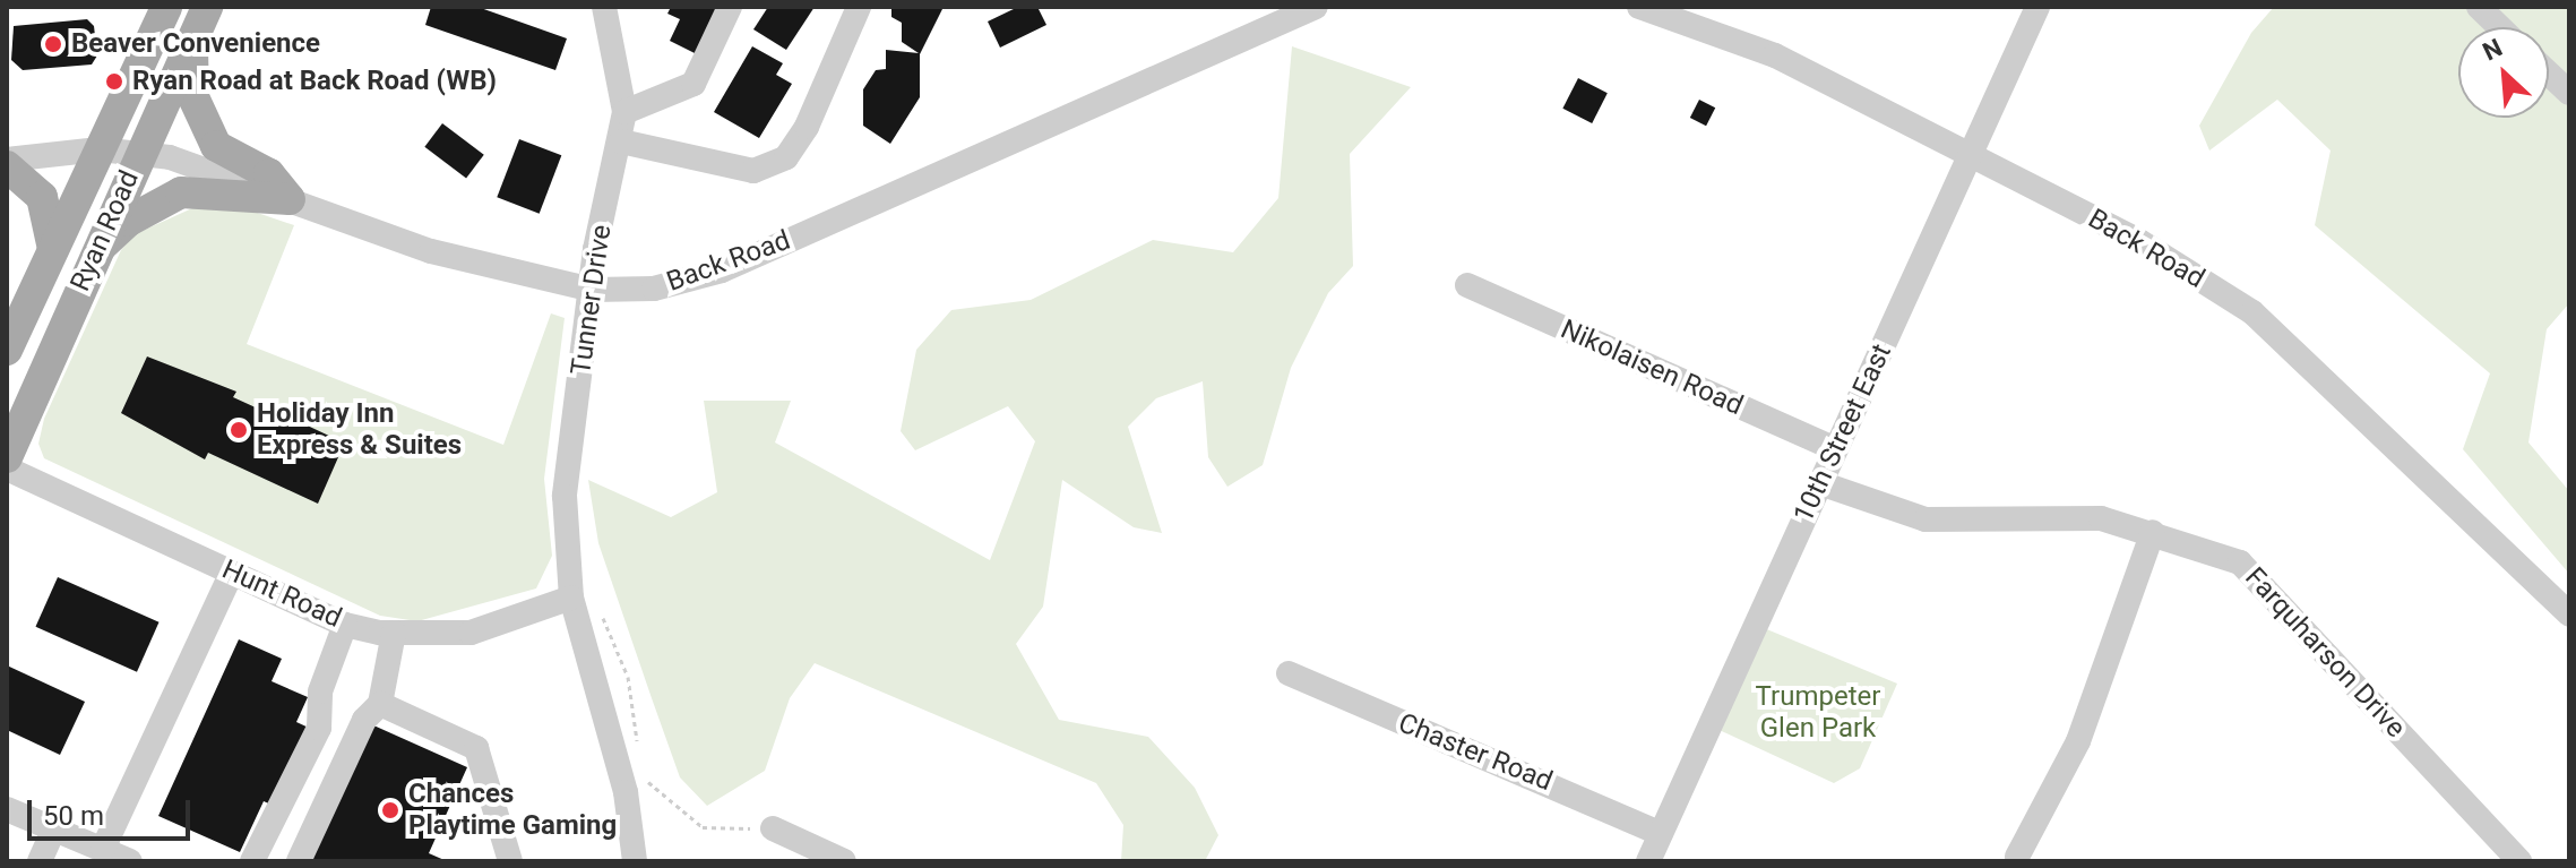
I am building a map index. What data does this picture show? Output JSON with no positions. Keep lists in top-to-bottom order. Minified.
{"streets":{"main road":["Ryan Road"],"street":["Back Road","Tunner Drive","Nikolaisen Road","10th Street East","Hunt Road","Farquharson Drive","Chaster Road"]},"crossings":[["Ryan Road","Back Road"],["Back Road","Tunner Drive"],["Back Road","10th Street East"],["Tunner Drive","Hunt Road"],["Nikolaisen Road","10th Street East"],["10th Street East","Farquharson Drive"],["10th Street East","Chaster Road"]],"parks":["Trumpeter Glen Park"],"places":["Beaver Convenience","Ryan Road at Back Road (WB)","Holiday Inn Express & Suites","Chances Playtime Gaming"],"scale_bar":"50 m","north":"top left"}
